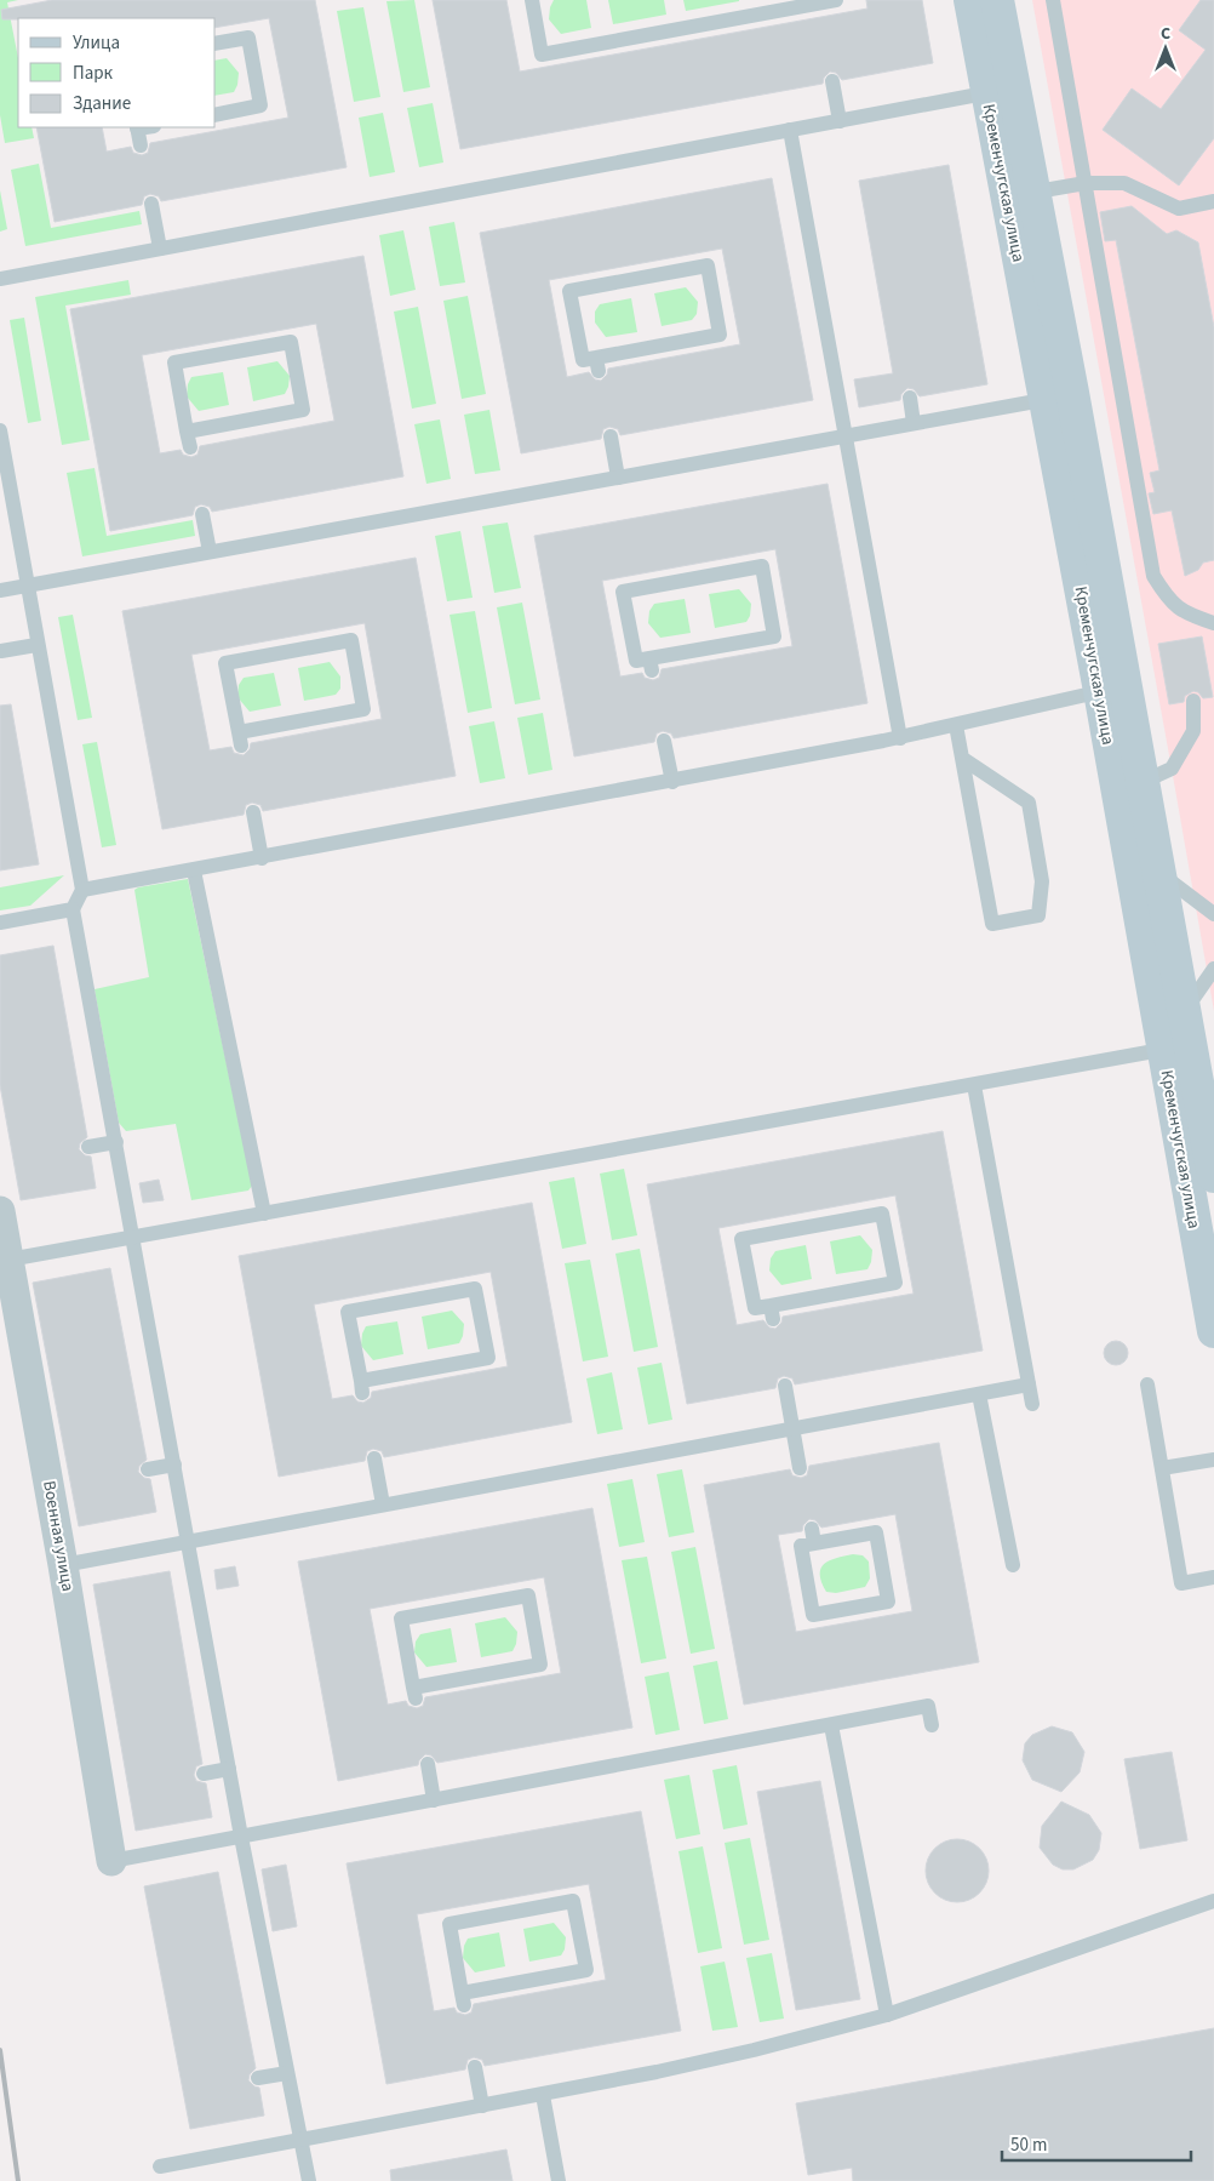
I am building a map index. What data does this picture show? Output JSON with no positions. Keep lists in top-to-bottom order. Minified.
{"streets":{"street":["Кременчугская улица","Военная улица"]},"legend":["Улица","Парк","Здание"],"scale_bar":"50 m","north":"top"}
